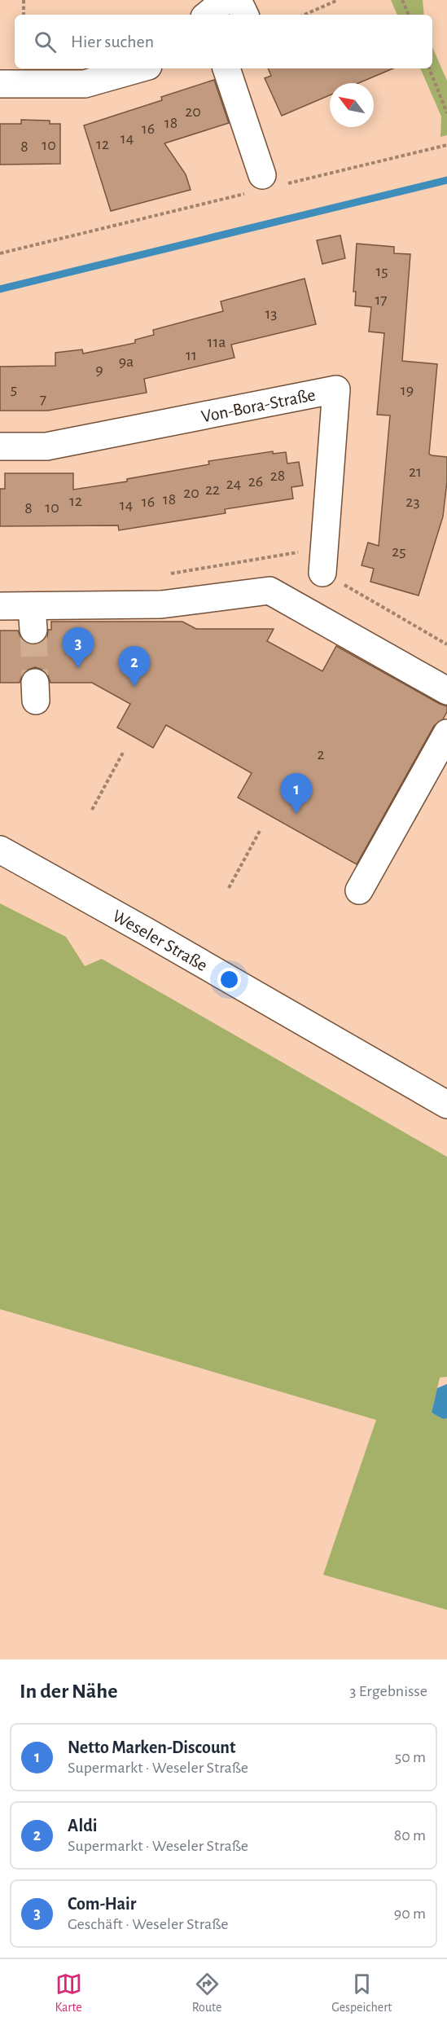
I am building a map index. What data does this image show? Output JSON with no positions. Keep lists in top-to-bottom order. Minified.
{"streets":{"street":["Von-Bora-Straße","Weseler Straße"]},"house_numbers":["20","18","16","14","12","10","8","15","17","13","11a","11","9a","9","5","19","7","21","28","26","24","22","20","18","12","16","23","14","10","8","25","2"],"north":"top left","page":{"search":"Hier suchen","pins":["3","2","1"],"heading":["In der Nähe","3 Ergebnisse"],"list":[{"mark":"1","name":"Netto Marken-Discount","note":"Supermarkt · Weseler Straße","value":"50 m"},{"mark":"2","name":"Aldi","note":"Supermarkt · Weseler Straße","value":"80 m"},{"mark":"3","name":"Com-Hair","note":"Geschäft · Weseler Straße","value":"90 m"}],"nav":["Karte","Route","Gespeichert"]}}
